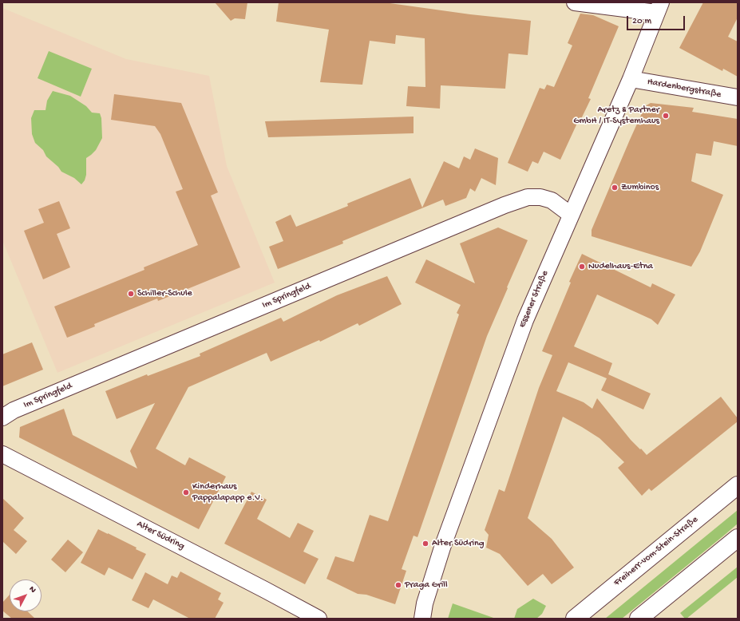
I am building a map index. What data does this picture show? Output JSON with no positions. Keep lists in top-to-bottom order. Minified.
{"streets":{"main road":["Freiherr-vom-Stein-Straße"],"street":["Hardenbergstraße","Im Springfeld","Essener Straße","Alter Südring"]},"crossings":[["Hardenbergstraße","Essener Straße"],["Im Springfeld","Essener Straße"]],"places":["Aretz & Partner GmbH / IT-Systemhaus","Zumbinos","Nudelhaus-Etna","Schiller-Schule","Kinderhaus Pappalapapp e.V.","Alter Südring","Praga Grill"],"scale_bar":"20 m","north":"top right"}
